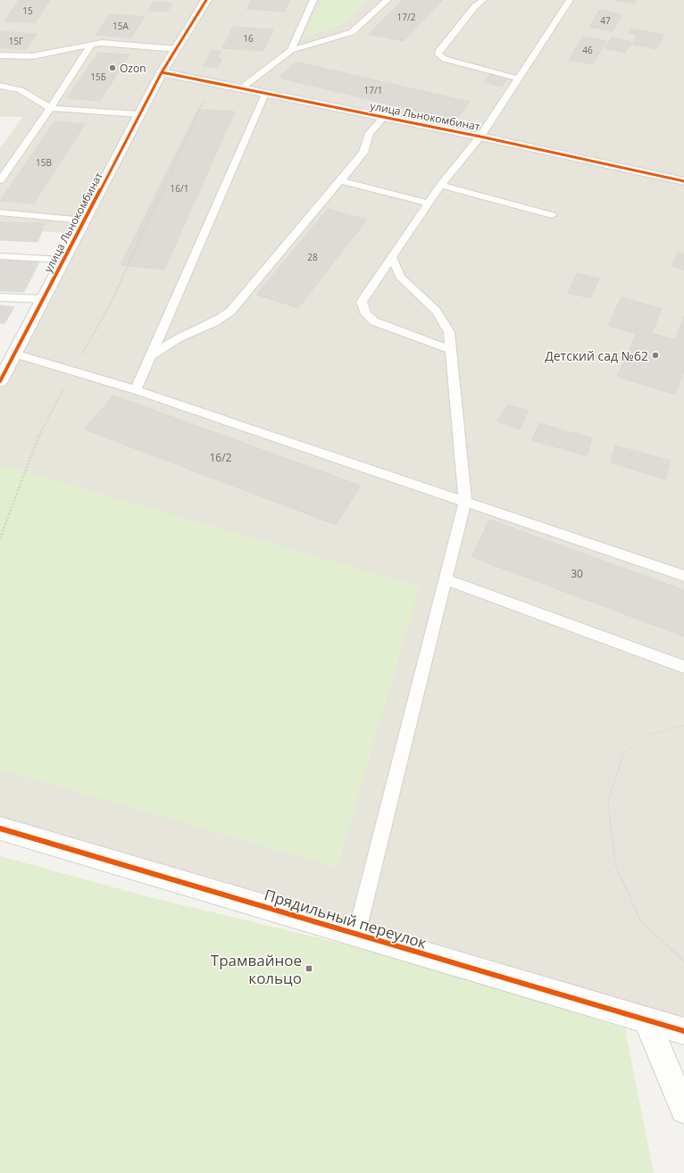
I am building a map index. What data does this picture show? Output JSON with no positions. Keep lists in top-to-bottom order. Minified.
{"streets":{"street":["улица Льнокомбинат","Прядильный переулок"]},"places":{"other":["Ozon","Детский сад №62"],"transit":["Трамвайное кольцо"]},"house_numbers":["15","17/2","47","15А","16","15Г","46","15Б","17/1","15В","16/1","28","16/2","30"]}
